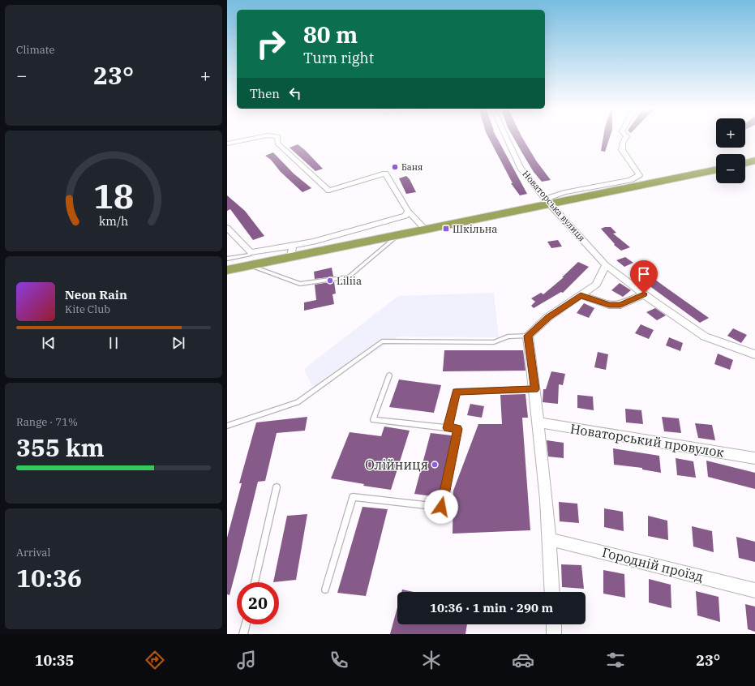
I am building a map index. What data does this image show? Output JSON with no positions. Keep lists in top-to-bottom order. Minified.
{"streets":{"street":["Новаторська вулиця","Новаторський провулок","Городній проїзд"]},"places":{"other":["Баня","Liliia","Олійниця"],"transit":["Шкільна"]},"page":{"tile":["Climate",["Range · 71%","355 km"],["Arrival","10:36"]],"turn":["80 m","Turn right"],"heat":["−","23°","+"],"then":"Then","map_buttons":["+","−"],"song":["Neon Rain","Kite Club"],"limit":"20","trip":"10:36 · 1 min · 290 m","tabs":["10:35","23°"],"gauge":["18","km/h"]}}
